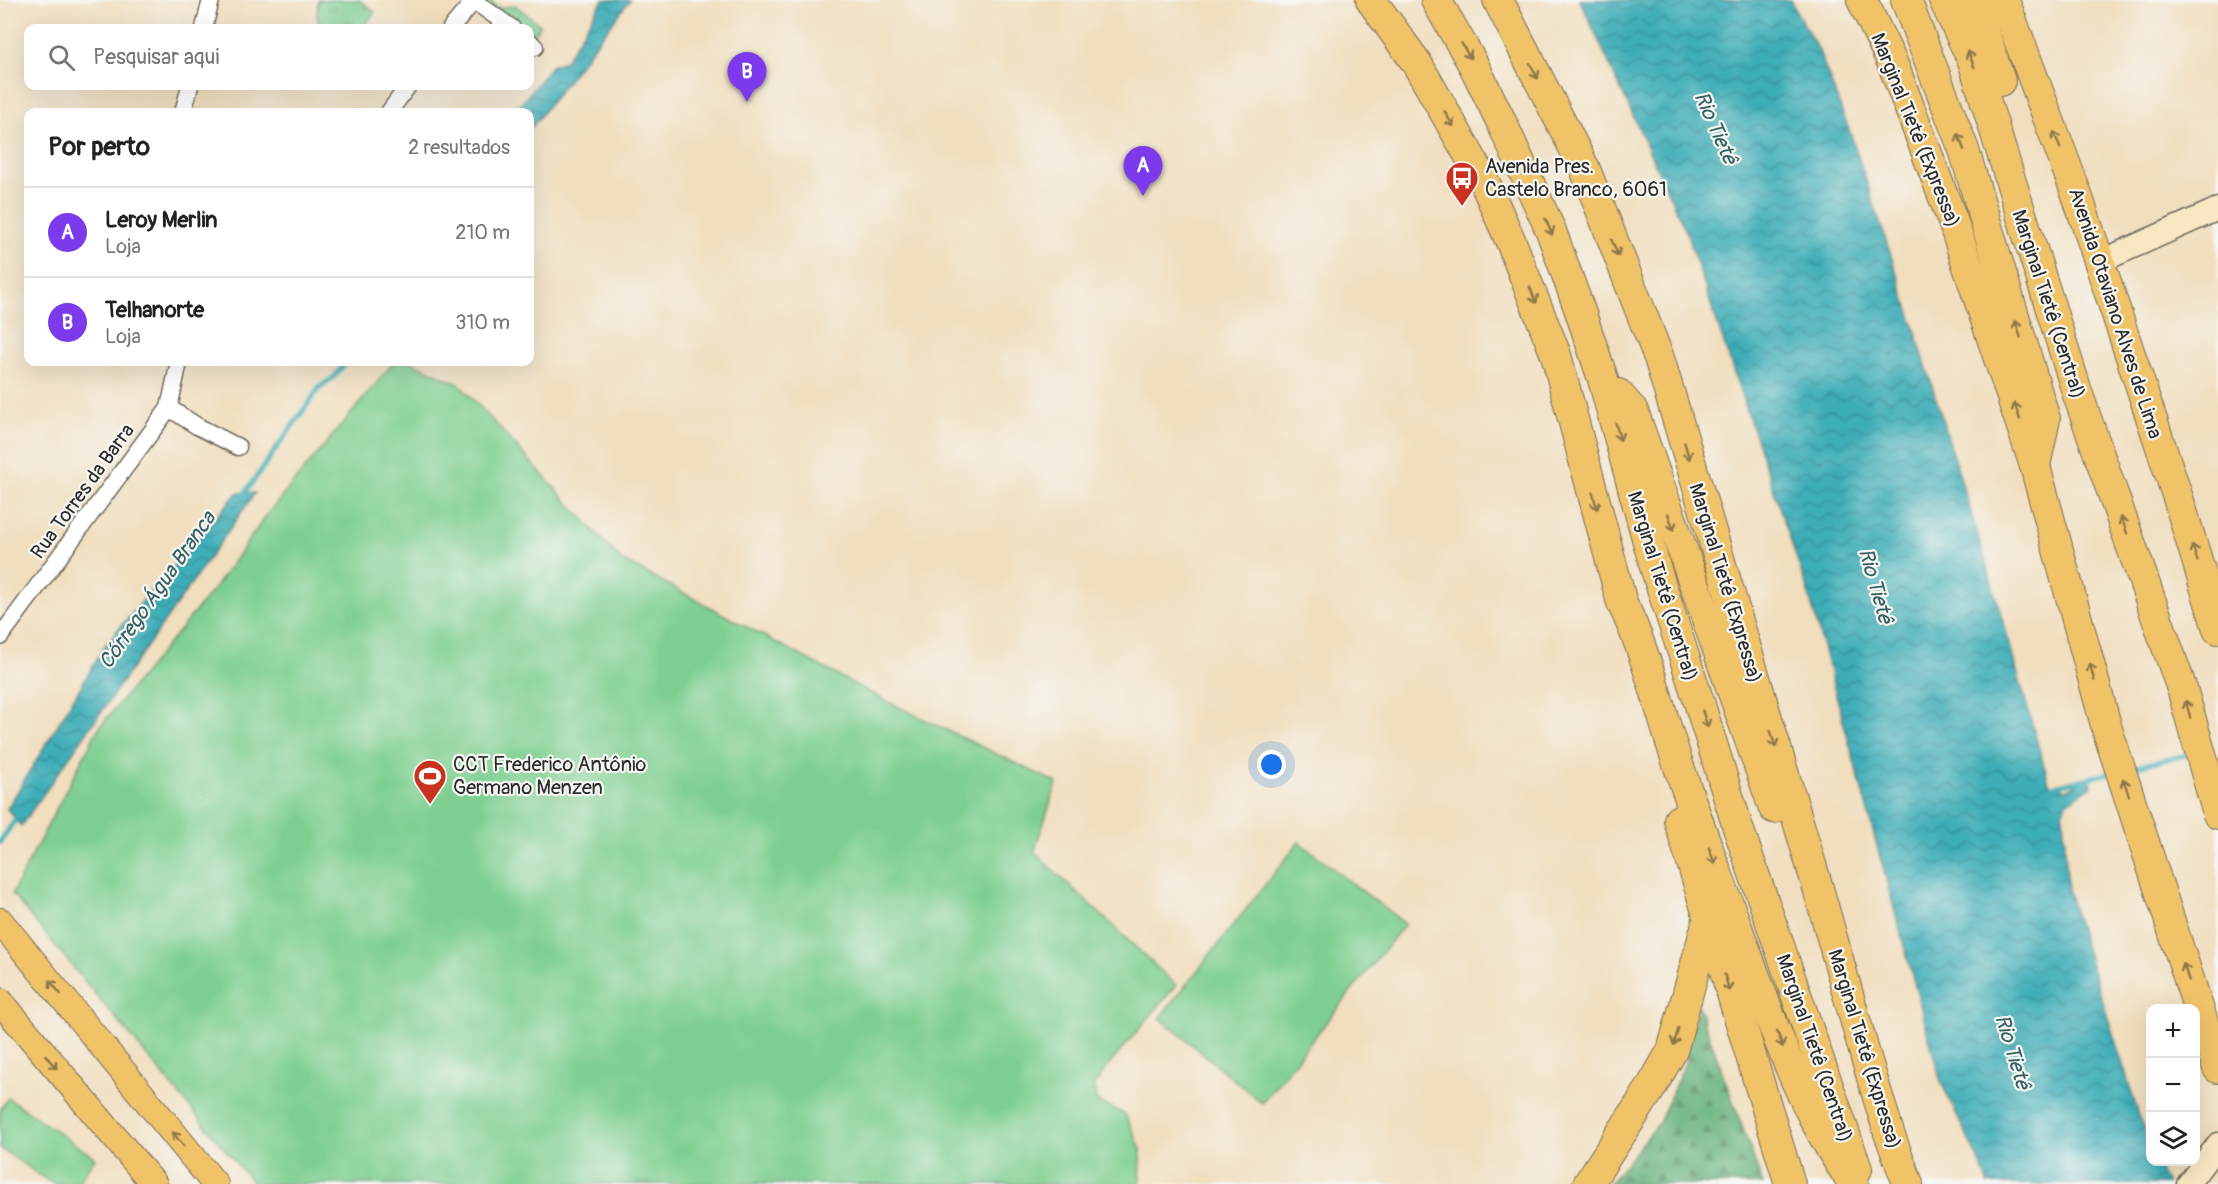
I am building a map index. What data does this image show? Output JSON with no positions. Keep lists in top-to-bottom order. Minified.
{"streets":{"highway":["Marginal Tietê (Expressa)","Marginal Tietê (Central)","Avenida Otaviano Alves de Lima"],"street":["Rua Torres da Barra"]},"water":["Rio Tietê","Córrego Água Branca"],"places":{"bus stop":["Avenida Pres. Castelo Branco, 6061"],"sports":["CCT Frederico Antônio Germano Menzen"]},"page":{"search":"Pesquisar aqui","pins":["B","A"],"heading":["Por perto","2 resultados"],"list":[{"mark":"A","name":"Leroy Merlin","note":"Loja","value":"210 m"},{"mark":"B","name":"Telhanorte","note":"Loja","value":"310 m"}],"map_buttons":["+","−"]}}
